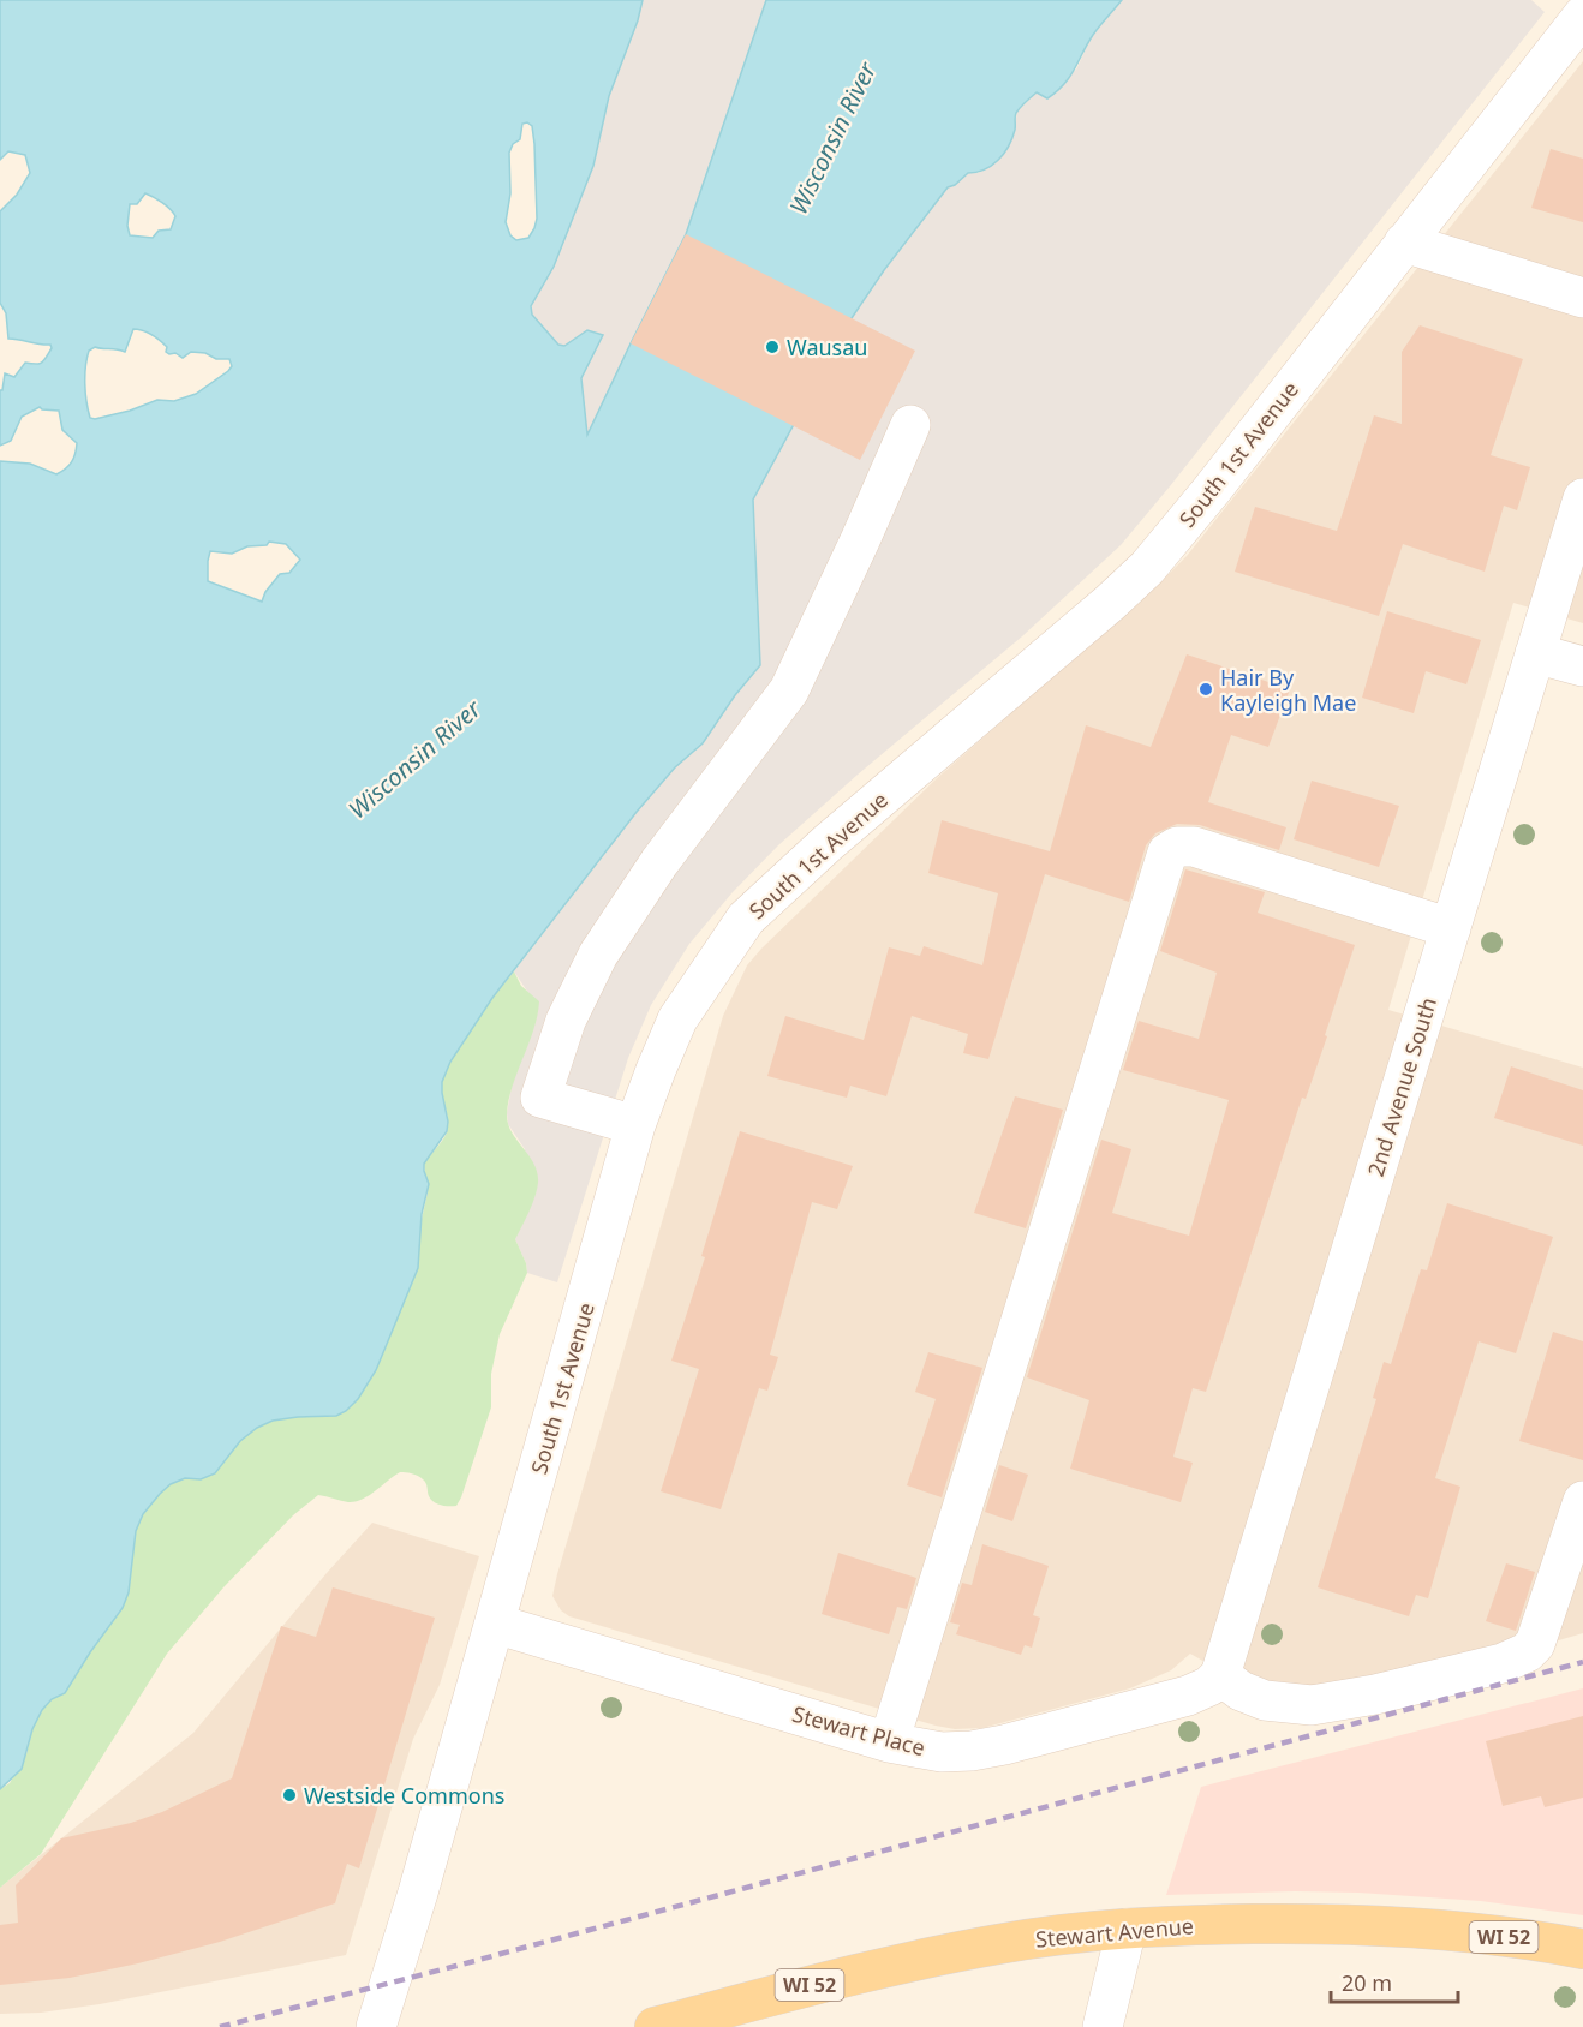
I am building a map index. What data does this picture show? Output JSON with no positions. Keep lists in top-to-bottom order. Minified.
{"streets":{"main road":["Stewart Avenue","WI 52"],"street":["South 1st Avenue","2nd Avenue South","Stewart Place"]},"crossings":[["South 1st Avenue","Stewart Place"],["2nd Avenue South","Stewart Place"]],"water":["Wisconsin River"],"places":["Wausau","Hair By Kayleigh Mae","Westside Commons"],"scale_bar":"20 m"}
